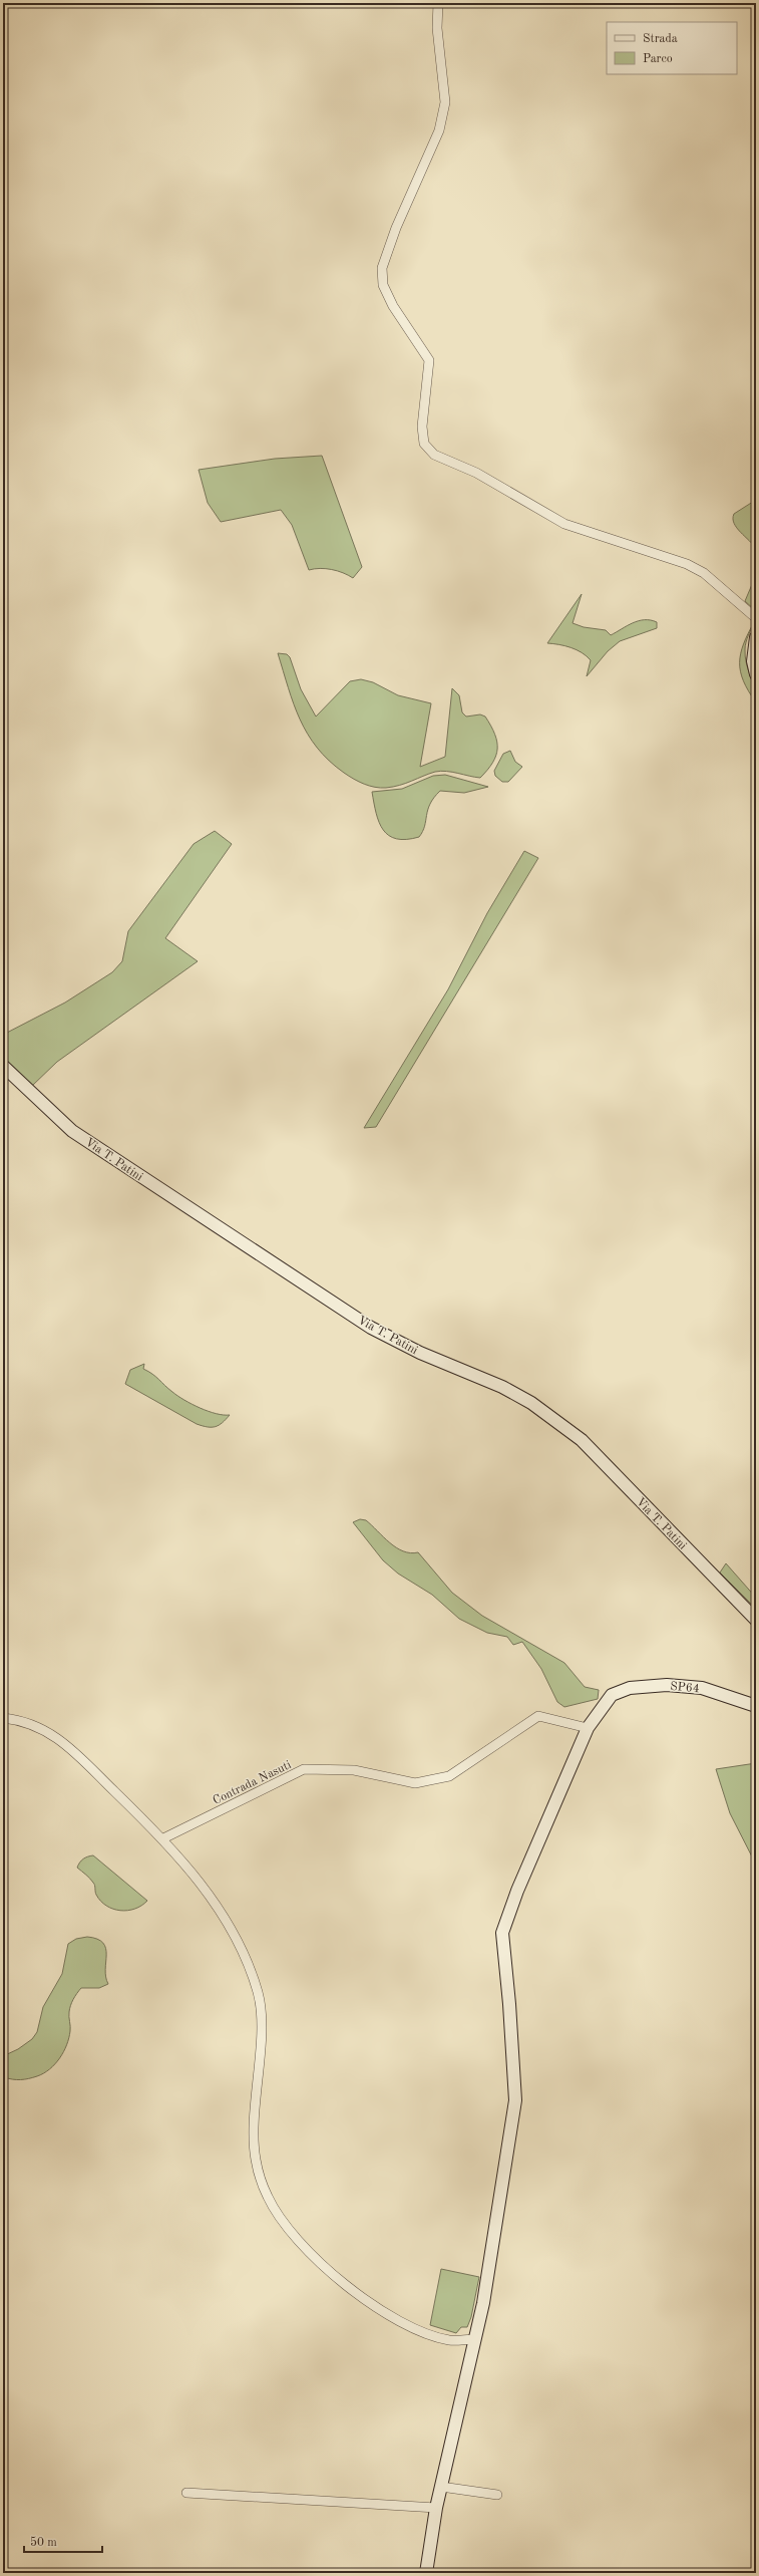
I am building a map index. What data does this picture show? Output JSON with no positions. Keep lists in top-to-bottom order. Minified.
{"streets":{"street":["Via T. Patini","SP64","Contrada Nasuti"]},"crossings":[["SP64","Contrada Nasuti"]],"legend":["Strada","Parco"],"scale_bar":"50 m"}
